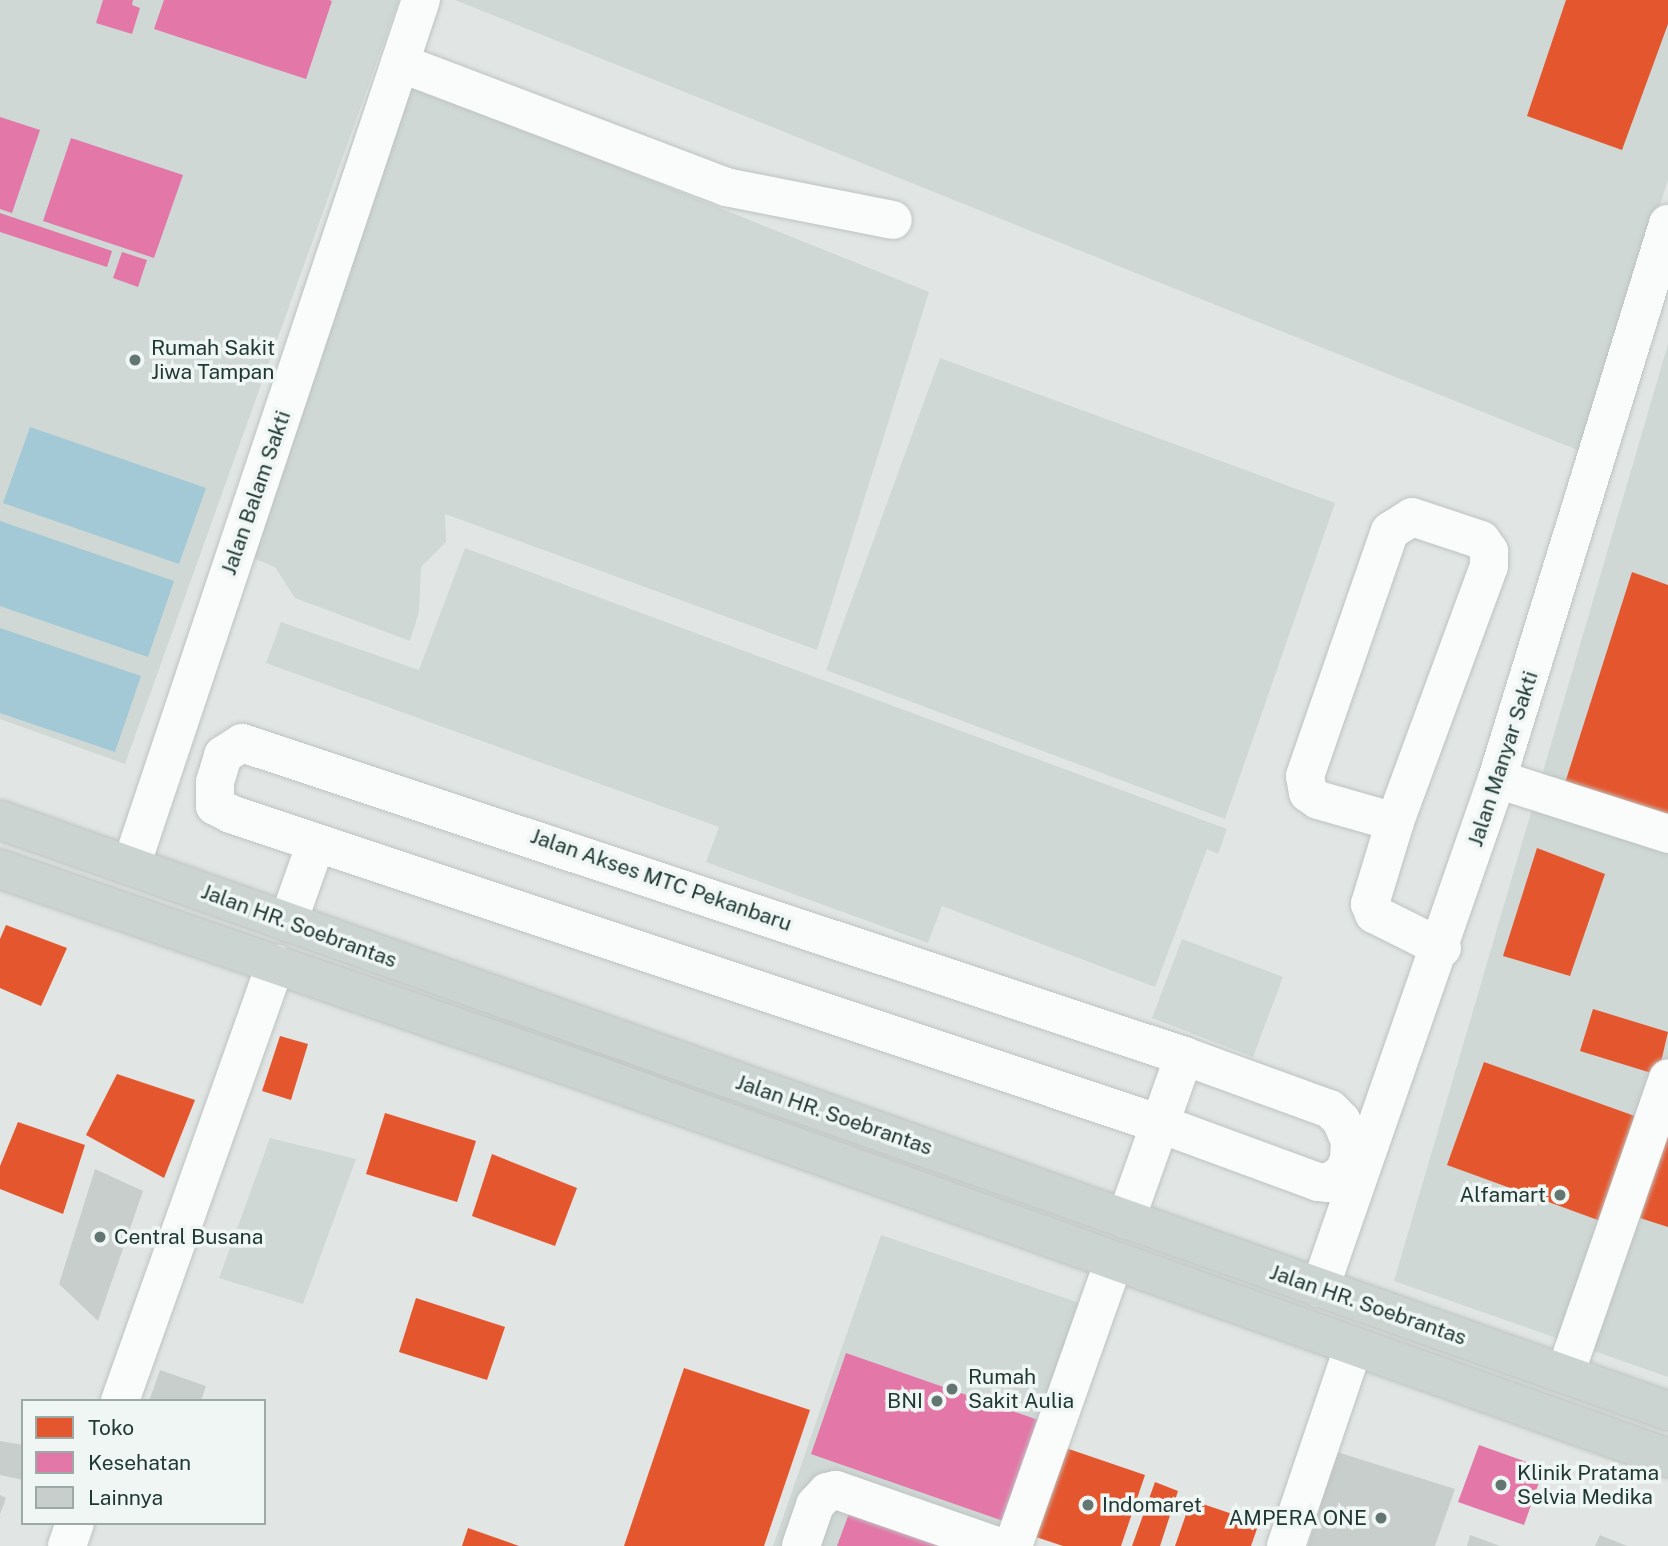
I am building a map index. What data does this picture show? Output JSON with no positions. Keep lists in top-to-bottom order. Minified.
{"streets":{"main road":["Jalan HR. Soebrantas"],"street":["Jalan Balam Sakti","Jalan Manyar Sakti","Jalan Akses MTC Pekanbaru"]},"crossings":[["Jalan Balam Sakti","Jalan HR. Soebrantas"],["Jalan Manyar Sakti","Jalan HR. Soebrantas"]],"places":["Rumah Sakit Jiwa Tampan","Alfamart","Central Busana","Rumah Sakit Aulia","BNI","Klinik Pratama Selvia Medika","Indomaret","AMPERA ONE"],"legend":["Toko","Kesehatan","Lainnya"]}
